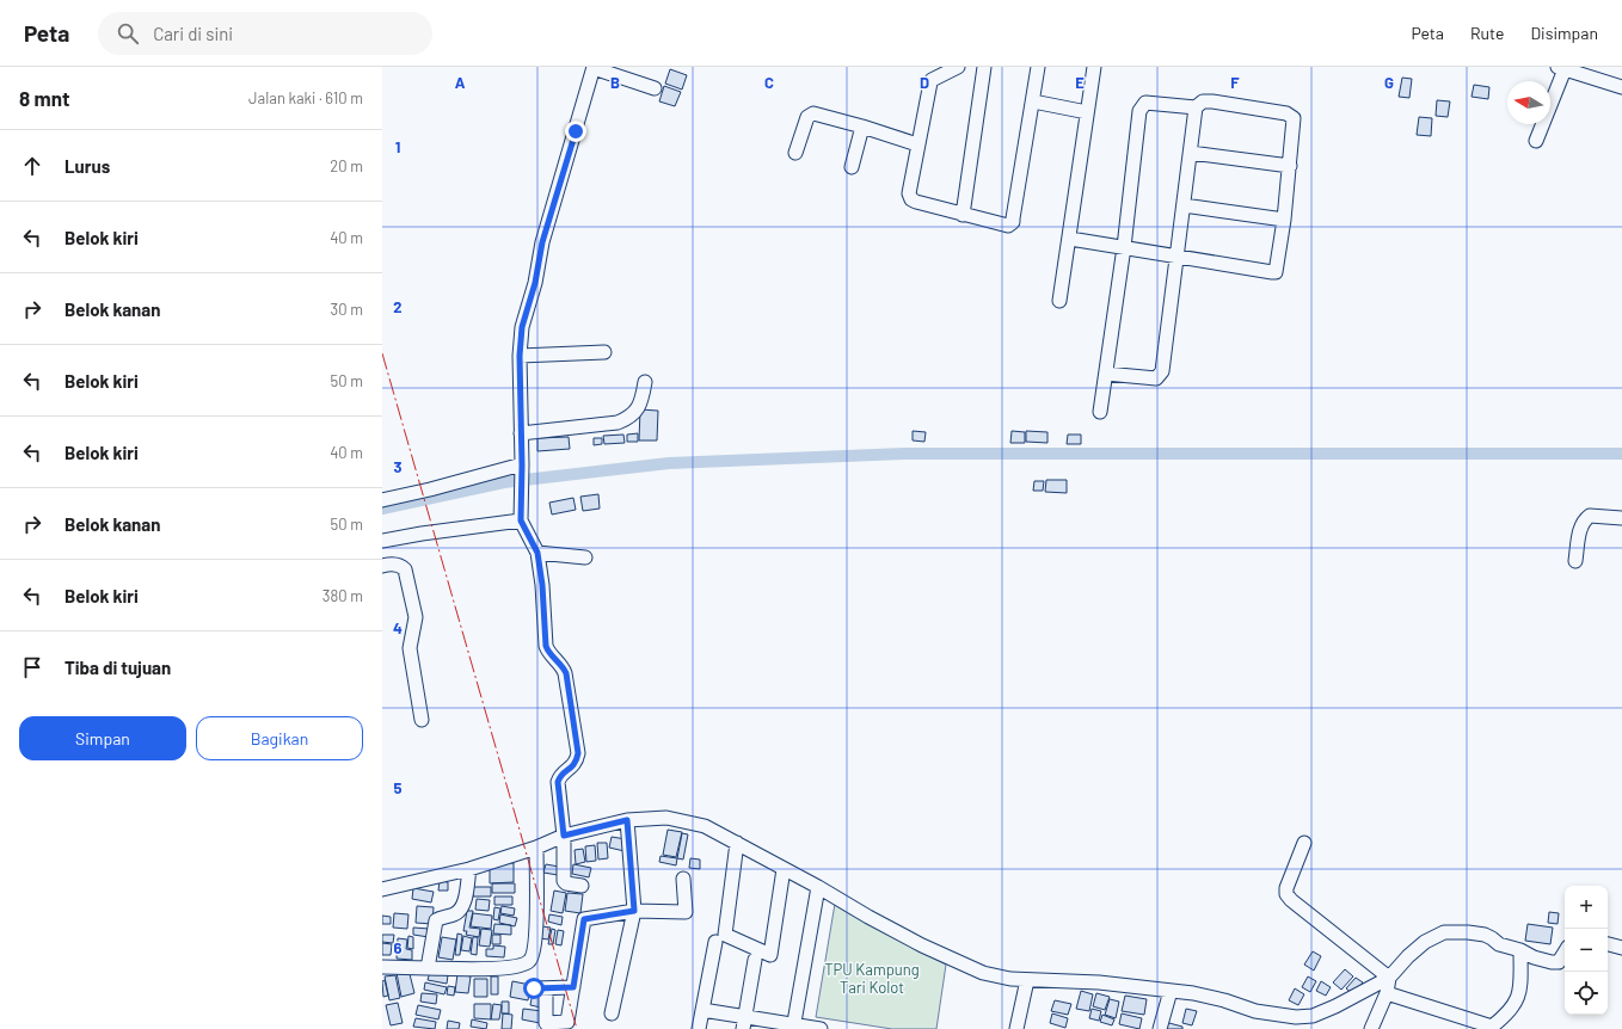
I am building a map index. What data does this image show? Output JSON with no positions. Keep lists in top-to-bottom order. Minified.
{"parks":["TPU Kampung Tari Kolot"],"north":"left","page":{"header":"Peta","search":"Cari di sini","nav":["Peta","Rute","Disimpan"],"heading":["8 mnt","Jalan kaki · 610 m"],"list":[["Lurus","20 m"],["Belok kiri","40 m"],["Belok kanan","30 m"],["Belok kiri","50 m"],["Belok kiri","40 m"],["Belok kanan","50 m"],["Belok kiri","380 m"],"Tiba di tujuan"],"buttons":["Simpan","Bagikan"],"map_buttons":["+","−"]},"grid":{"columns":["A","B","C","D","E","F","G"],"rows":["1","2","3","4","5","6"]}}
